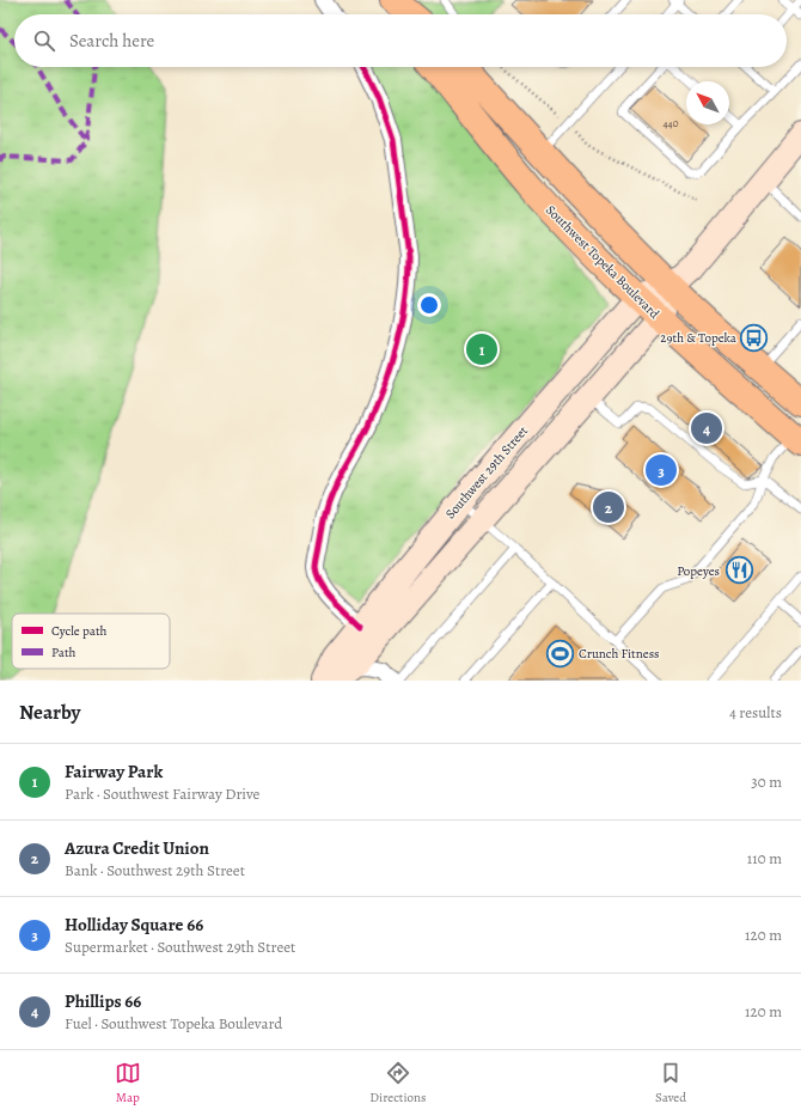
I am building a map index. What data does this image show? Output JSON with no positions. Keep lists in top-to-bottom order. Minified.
{"streets":{"main road":["Southwest Topeka Boulevard","Southwest 29th Street"]},"crossings":[["Southwest Topeka Boulevard","Southwest 29th Street"]],"places":{"bus stop":["29th & Topeka"],"restaurant":["Popeyes"],"sports":["Crunch Fitness"]},"house_numbers":["440"],"legend":["Cycle path","Path"],"north":"top left","page":{"search":"Search here","pins":["1","4","3","2"],"heading":["Nearby","4 results"],"list":[{"mark":"1","name":"Fairway Park","note":"Park · Southwest Fairway Drive","value":"30 m"},{"mark":"2","name":"Azura Credit Union","note":"Bank · Southwest 29th Street","value":"110 m"},{"mark":"3","name":"Holliday Square 66","note":"Supermarket · Southwest 29th Street","value":"120 m"},{"mark":"4","name":"Phillips 66","note":"Fuel · Southwest Topeka Boulevard","value":"120 m"}],"nav":["Map","Directions","Saved"]}}
